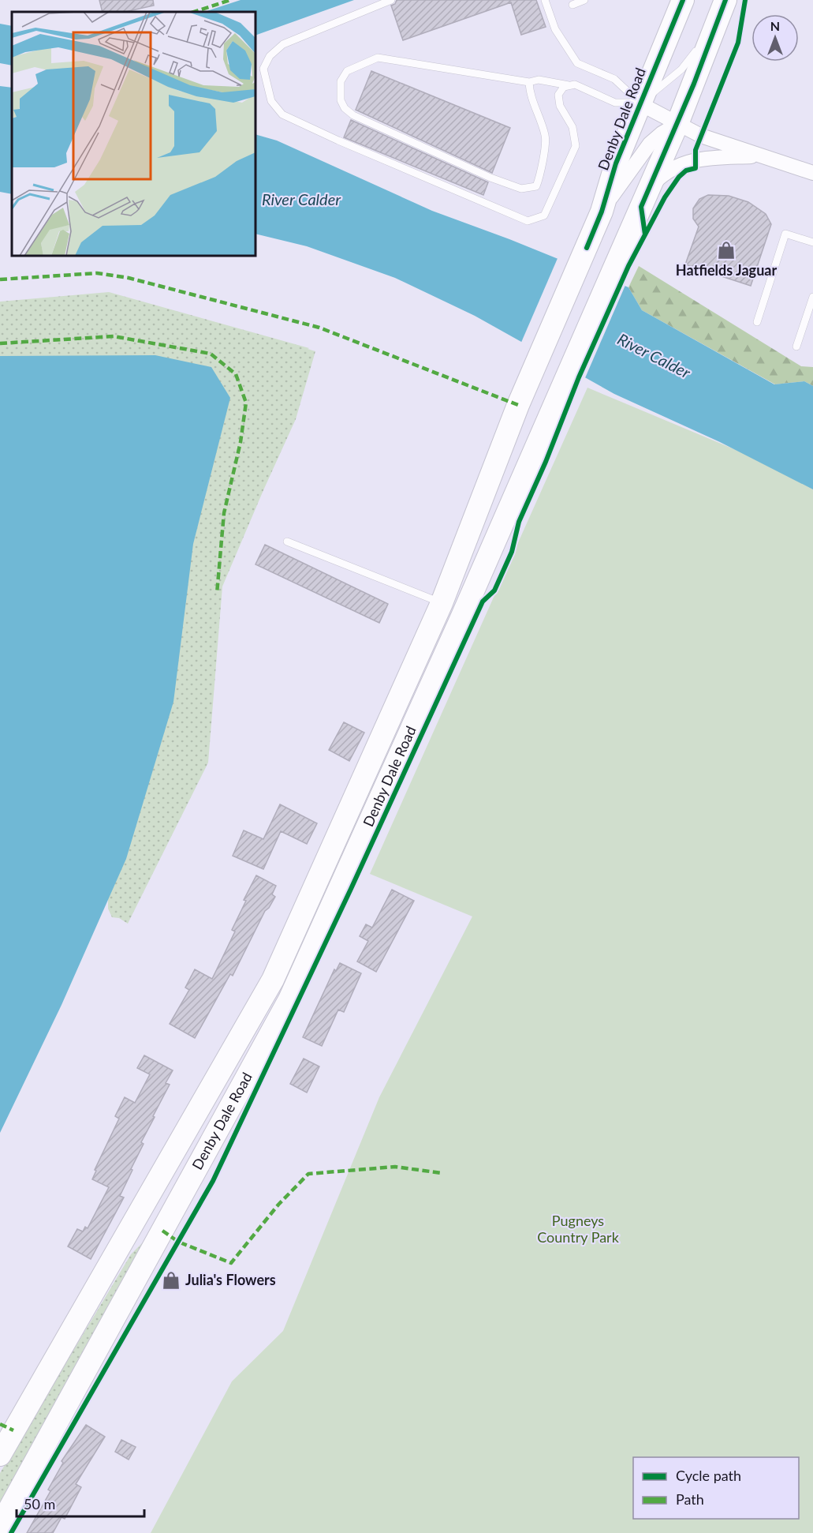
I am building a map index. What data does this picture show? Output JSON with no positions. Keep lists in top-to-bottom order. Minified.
{"streets":{"main road":["Denby Dale Road"]},"water":["River Calder"],"parks":["Pugneys Country Park"],"places":{"shop":["Hatfields Jaguar","Julia's Flowers"]},"legend":["Cycle path","Path"],"scale_bar":"50 m","north":"top"}
